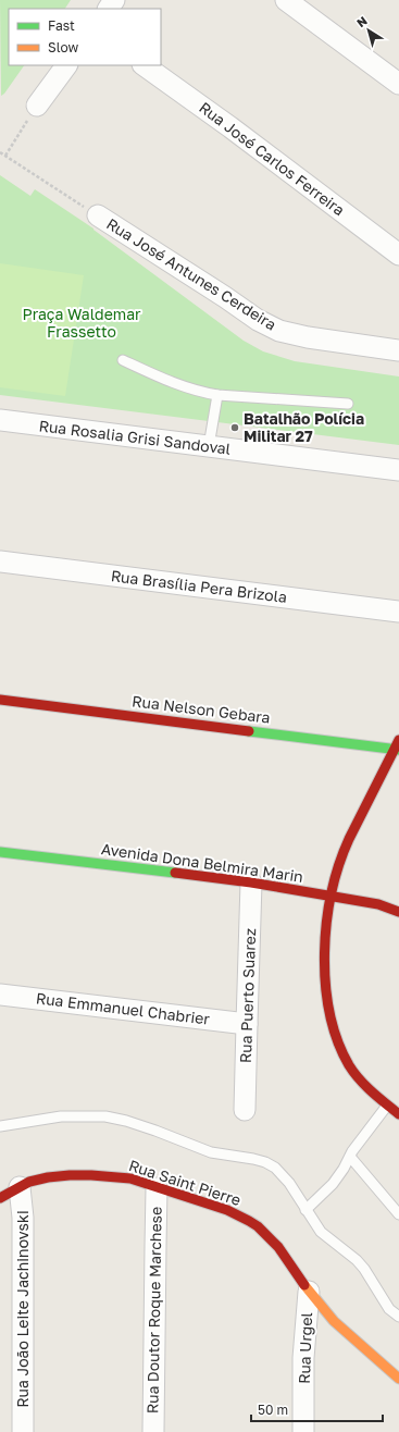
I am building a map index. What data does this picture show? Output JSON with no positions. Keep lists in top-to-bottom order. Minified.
{"streets":{"street":["Rua José Carlos Ferreira","Rua José Antunes Cerdeira","Rua Rosalia Grisi Sandoval","Rua Brasília Pera Brizola","Rua Nelson Gebara","Avenida Dona Belmira Marin","Rua Puerto Suarez","Rua Emmanuel Chabrier","Rua Saint Pierre","Rua João Leite Jachinovski","Rua Doutor Roque Marchese","Rua Urgel"]},"crossings":[["Avenida Dona Belmira Marin","Rua Puerto Suarez"],["Rua Puerto Suarez","Rua Emmanuel Chabrier"],["Rua Saint Pierre","Rua João Leite Jachinovski"],["Rua Saint Pierre","Rua Doutor Roque Marchese"],["Rua Saint Pierre","Rua Urgel"]],"parks":["Praça Waldemar Frassetto"],"places":["Batalhão Polícia Militar 27"],"legend":["Fast","Slow"],"scale_bar":"50 m","north":"top left"}
